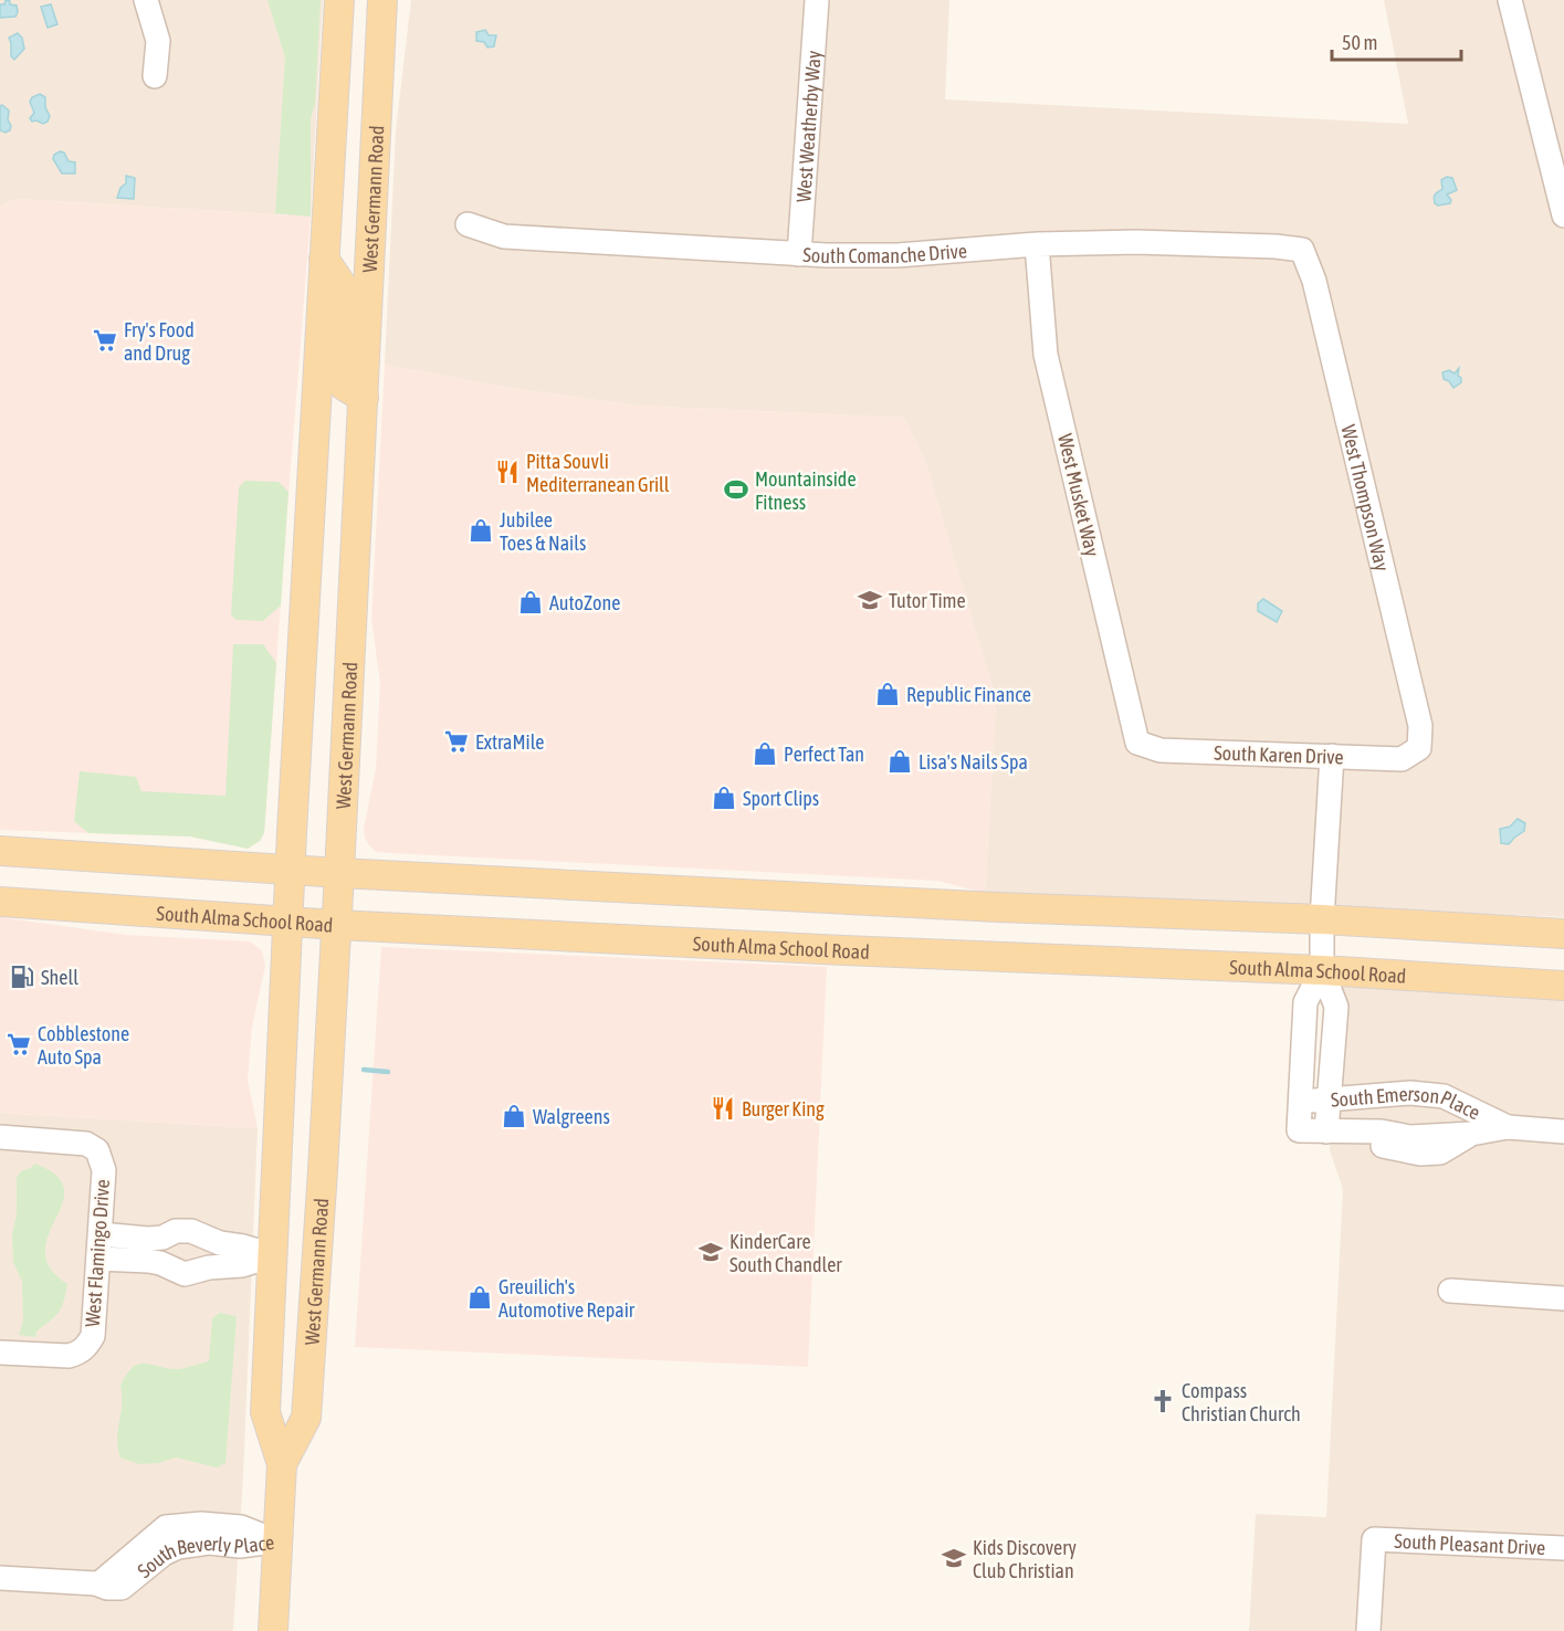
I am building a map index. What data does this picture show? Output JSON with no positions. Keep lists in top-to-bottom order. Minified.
{"streets":{"main road":["West Germann Road","South Alma School Road"],"street":["West Weatherby Way","South Comanche Drive","West Musket Way","West Thompson Way","South Karen Drive","South Emerson Place","West Flamingo Drive","South Pleasant Drive","South Beverly Place"]},"crossings":[["West Weatherby Way","South Comanche Drive"],["West Germann Road","South Alma School Road"],["West Germann Road","South Beverly Place"],["South Comanche Drive","West Musket Way"],["South Comanche Drive","West Thompson Way"],["West Musket Way","South Karen Drive"],["West Thompson Way","South Karen Drive"]],"places":{"supermarket":["Fry's Food and Drug","ExtraMile","Cobblestone Auto Spa"],"restaurant":["Pitta Souvli Mediterranean Grill","Burger King"],"sports":["Mountainside Fitness"],"shop":["Jubilee Toes & Nails","AutoZone","Republic Finance","Perfect Tan","Lisa's Nails Spa","Sport Clips","Walgreens","Greuilich's Automotive Repair"],"school or university":["Tutor Time","KinderCare South Chandler","Kids Discovery Club Christian"],"fuel station":["Shell"],"church":["Compass Christian Church"]},"scale_bar":"50 m"}
